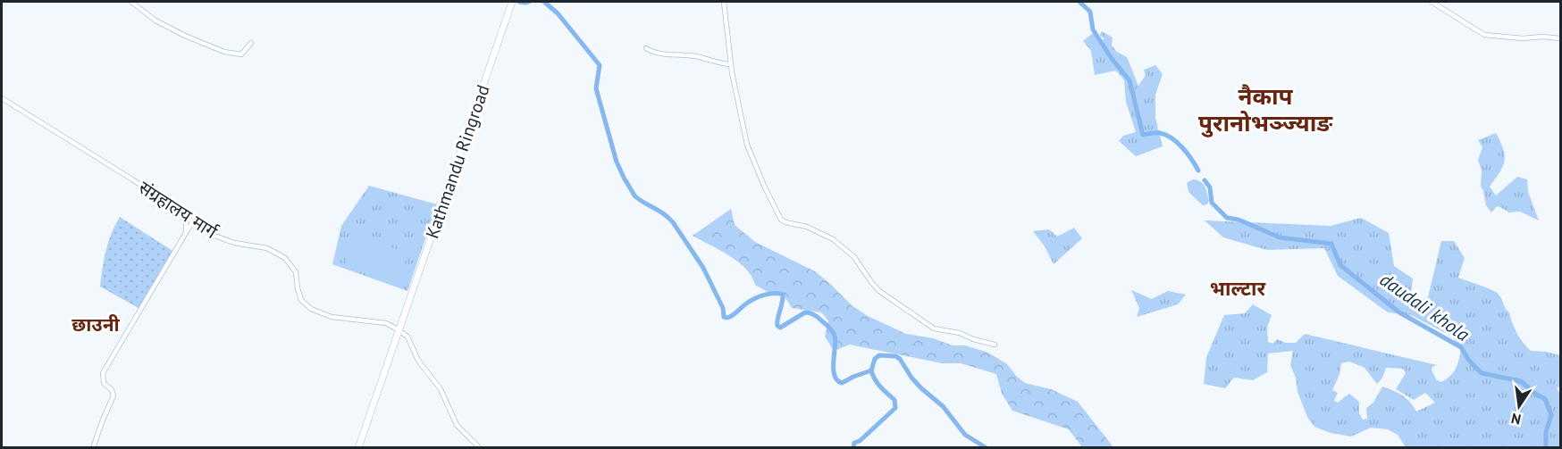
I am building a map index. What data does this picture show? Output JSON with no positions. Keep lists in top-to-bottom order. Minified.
{"streets":{"highway":["Kathmandu Ringroad"],"main road":["संग्रहालय मार्ग"]},"crossings":[["Kathmandu Ringroad","संग्रहालय मार्ग"]],"districts":["नैकाप पुरानोभञ्ज्याङ","भाल्टार","छाउनी"],"water":["daudali khola"],"north":"bottom"}
